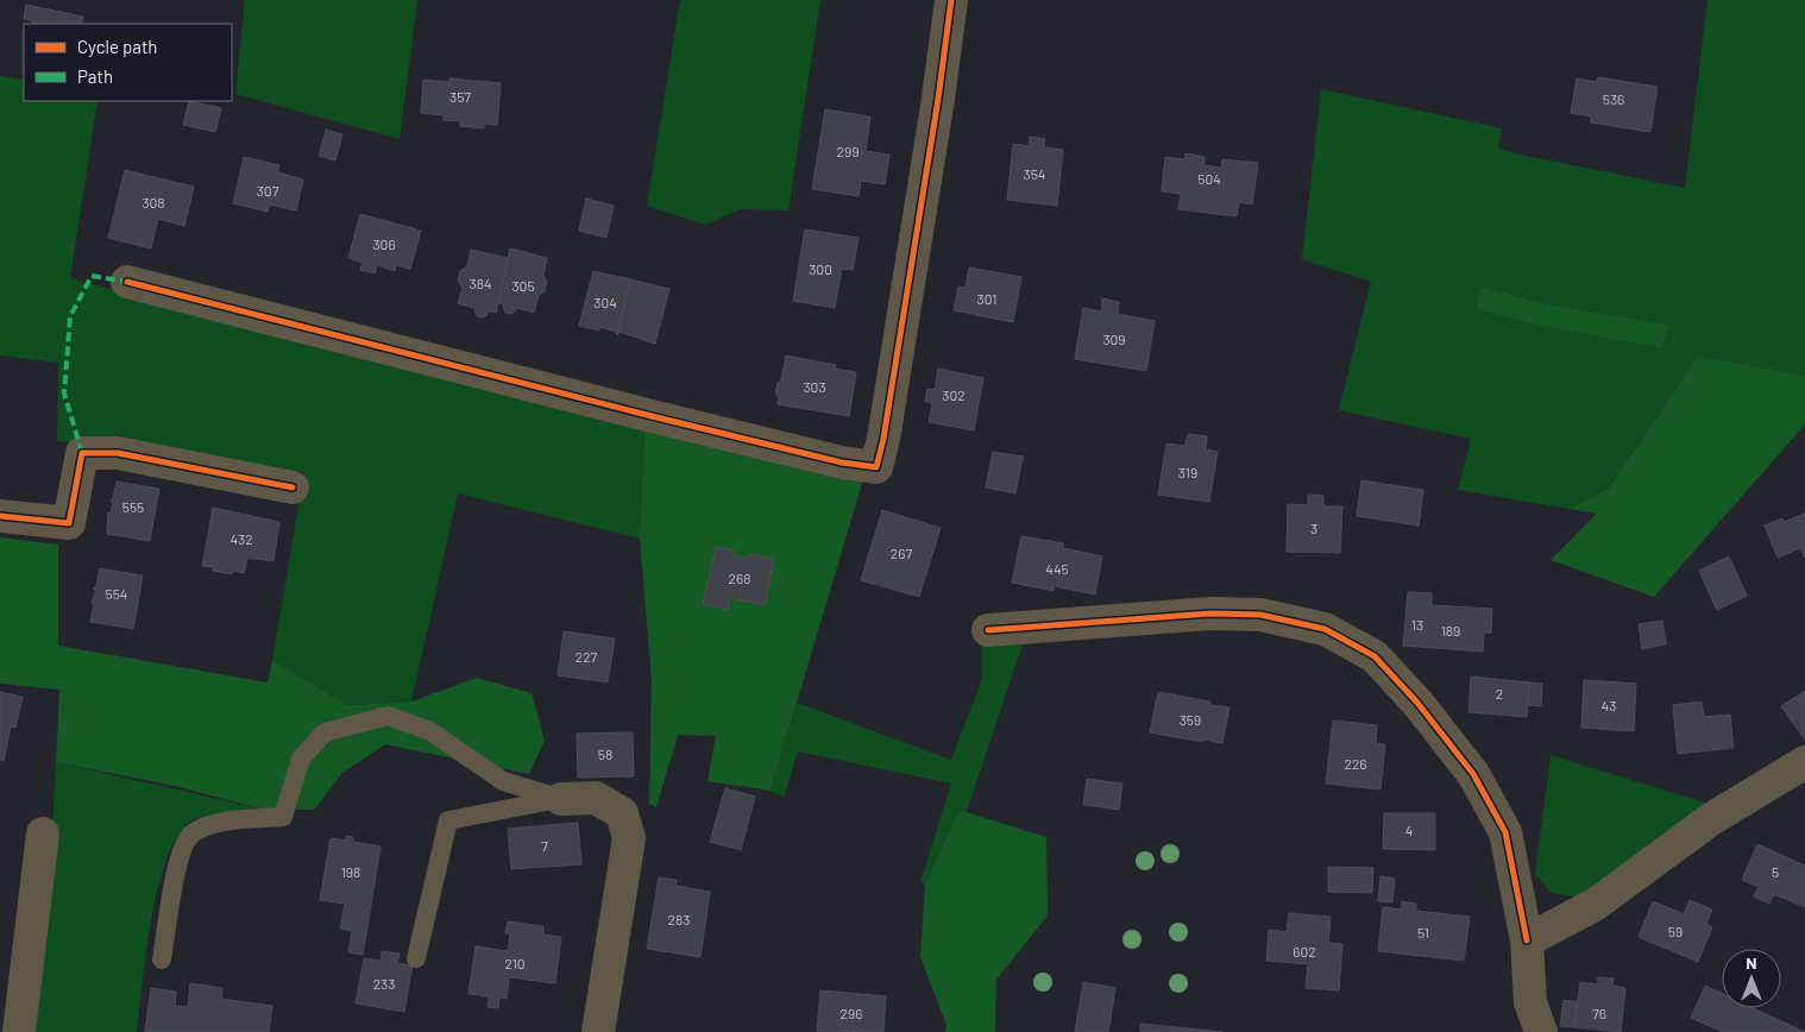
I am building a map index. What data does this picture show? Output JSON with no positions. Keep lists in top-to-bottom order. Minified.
{"house_numbers":["357","536","299","354","504","307","308","306","300","384","305","301","304","309","303","302","319","555","3","432","267","445","268","554","13","189","227","2","43","359","58","226","4","7","198","5","283","59","51","602","210","233","296","76"],"legend":["Cycle path","Path"],"north":"top"}
